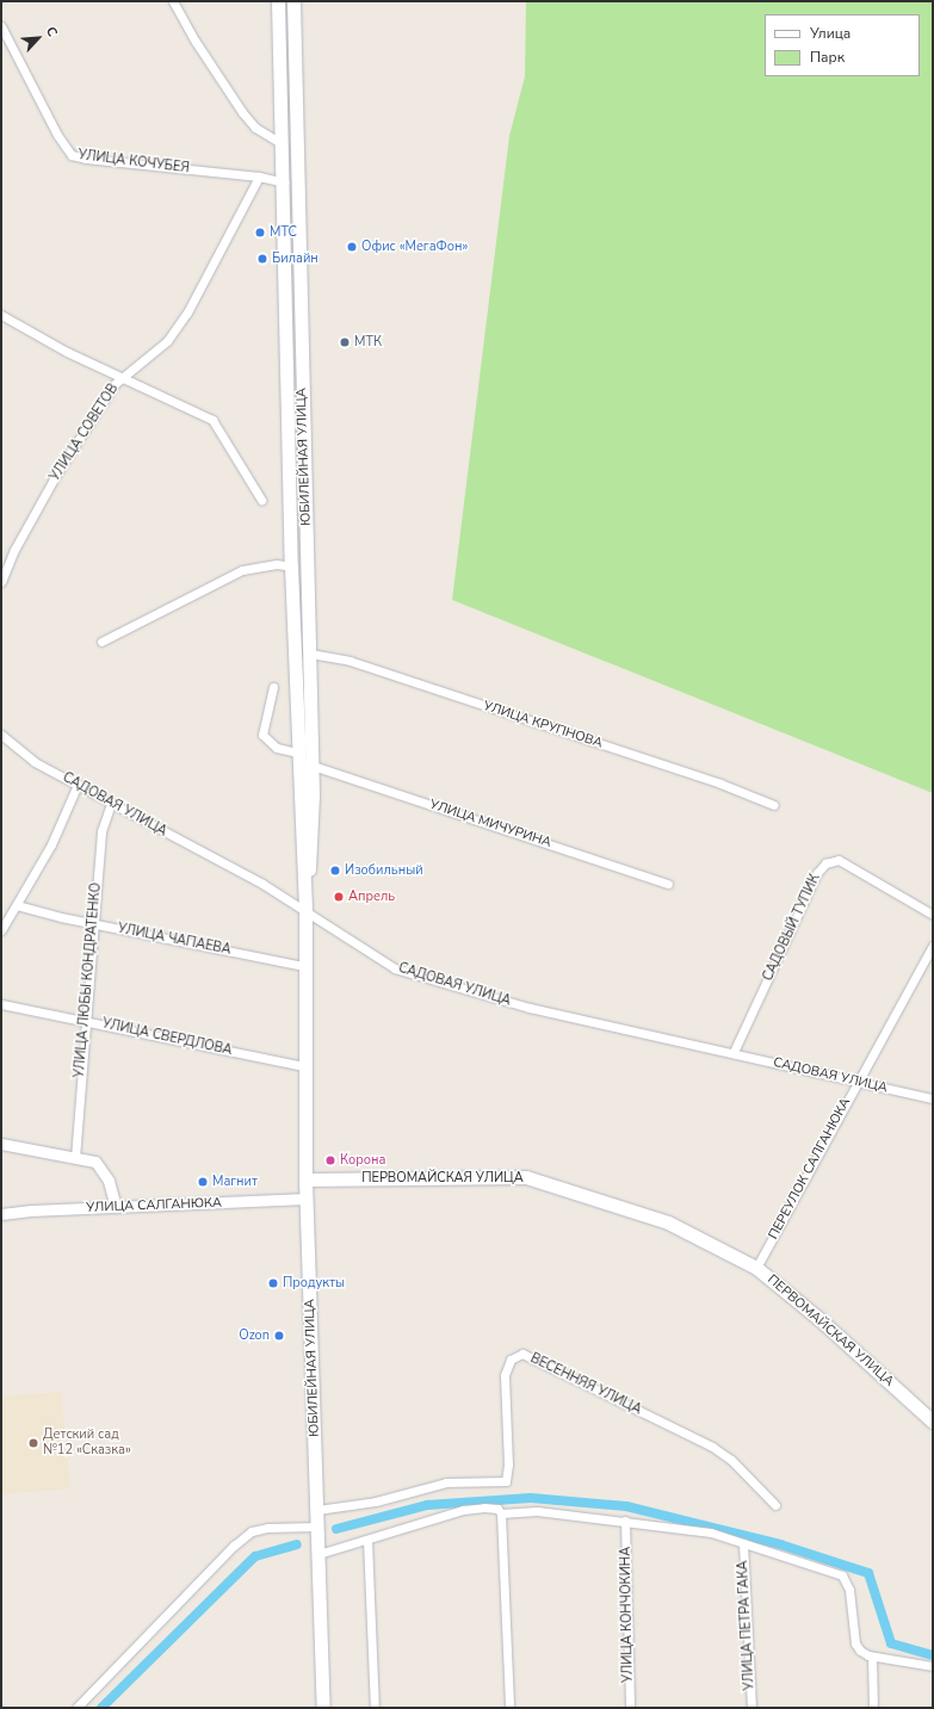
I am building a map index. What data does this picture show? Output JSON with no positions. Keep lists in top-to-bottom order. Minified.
{"streets":{"main road":["ЮБИЛЕЙНАЯ УЛИЦА","ПЕРВОМАЙСКАЯ УЛИЦА"],"street":["УЛИЦА КОЧУБЕЯ","УЛИЦА СОВЕТОВ","УЛИЦА КРУПНОВА","САДОВАЯ УЛИЦА","УЛИЦА МИЧУРИНА","САДОВЫЙ ТУПИК","УЛИЦА ЧАПАЕВА","УЛИЦА ЛЮБЫ КОНДРАТЕНКО","УЛИЦА СВЕРДЛОВА","ПЕРЕУЛОК САЛГАНЮКА","УЛИЦА САЛГАНЮКА","ВЕСЕННЯЯ УЛИЦА","УЛИЦА КОНЧОКИНА","УЛИЦА ПЕТРА ГАКА"]},"crossings":[["УЛИЦА КОЧУБЕЯ","УЛИЦА СОВЕТОВ"],["УЛИЦА КОЧУБЕЯ","ЮБИЛЕЙНАЯ УЛИЦА"],["ЮБИЛЕЙНАЯ УЛИЦА","УЛИЦА КРУПНОВА"],["ЮБИЛЕЙНАЯ УЛИЦА","САДОВАЯ УЛИЦА"],["ЮБИЛЕЙНАЯ УЛИЦА","УЛИЦА МИЧУРИНА"],["ЮБИЛЕЙНАЯ УЛИЦА","УЛИЦА ЧАПАЕВА"],["ЮБИЛЕЙНАЯ УЛИЦА","УЛИЦА СВЕРДЛОВА"],["ЮБИЛЕЙНАЯ УЛИЦА","ПЕРВОМАЙСКАЯ УЛИЦА"],["ЮБИЛЕЙНАЯ УЛИЦА","УЛИЦА САЛГАНЮКА"],["ЮБИЛЕЙНАЯ УЛИЦА","ВЕСЕННЯЯ УЛИЦА"],["САДОВАЯ УЛИЦА","САДОВЫЙ ТУПИК"],["САДОВАЯ УЛИЦА","УЛИЦА ЛЮБЫ КОНДРАТЕНКО"],["САДОВАЯ УЛИЦА","ПЕРЕУЛОК САЛГАНЮКА"],["УЛИЦА ЧАПАЕВА","УЛИЦА ЛЮБЫ КОНДРАТЕНКО"],["УЛИЦА ЛЮБЫ КОНДРАТЕНКО","УЛИЦА СВЕРДЛОВА"],["ПЕРЕУЛОК САЛГАНЮКА","ПЕРВОМАЙСКАЯ УЛИЦА"]],"places":["МТС","Офис «МегаФон»","Билайн","МТК","Изобильный","Апрель","Корона","Магнит","Продукты","Ozon","Детский сад №12 «Сказка»"],"legend":["Улица","Парк"],"north":"top right"}
